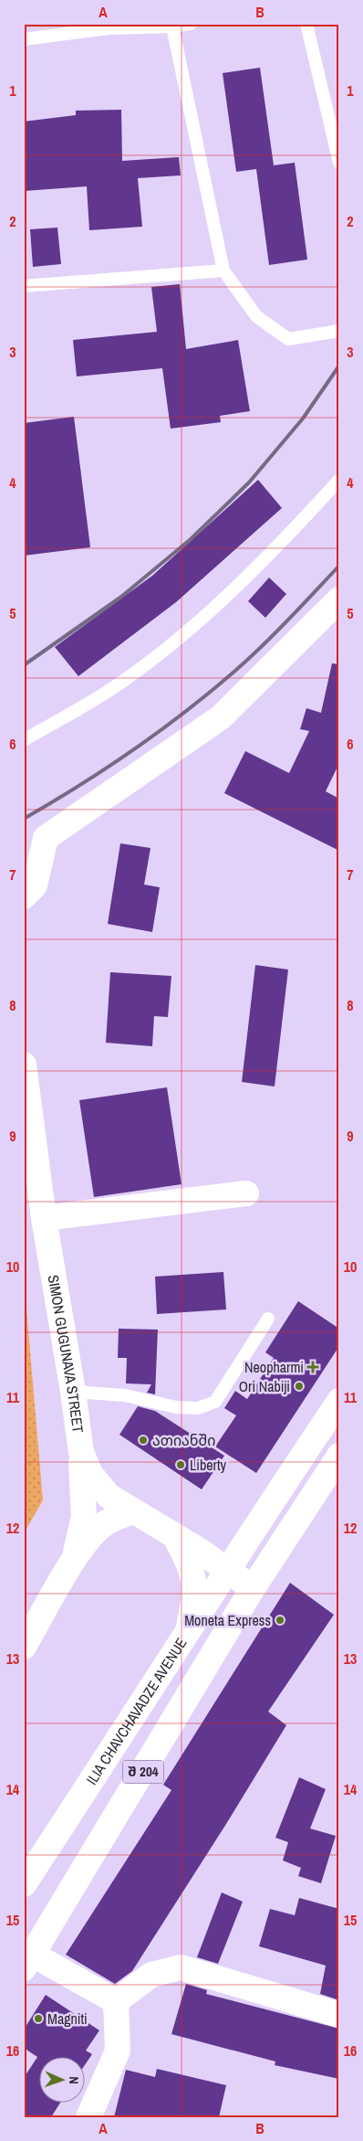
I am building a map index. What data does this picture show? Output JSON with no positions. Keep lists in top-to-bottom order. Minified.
{"streets":{"main road":["SIMON GUGUNAVA STREET","ILIA CHAVCHAVADZE AVENUE","შ 204"]},"crossings":[["SIMON GUGUNAVA STREET","ILIA CHAVCHAVADZE AVENUE"],["SIMON GUGUNAVA STREET","შ 204"]],"places":{"health":["Neopharmi"],"other":["Ori Nabiji","ათიანში","Liberty","Moneta Express","Magniti"]},"north":"right","grid":{"columns":["A","B"],"rows":["1","2","3","4","5","6","7","8","9","10","11","12","13","14","15","16"]}}
